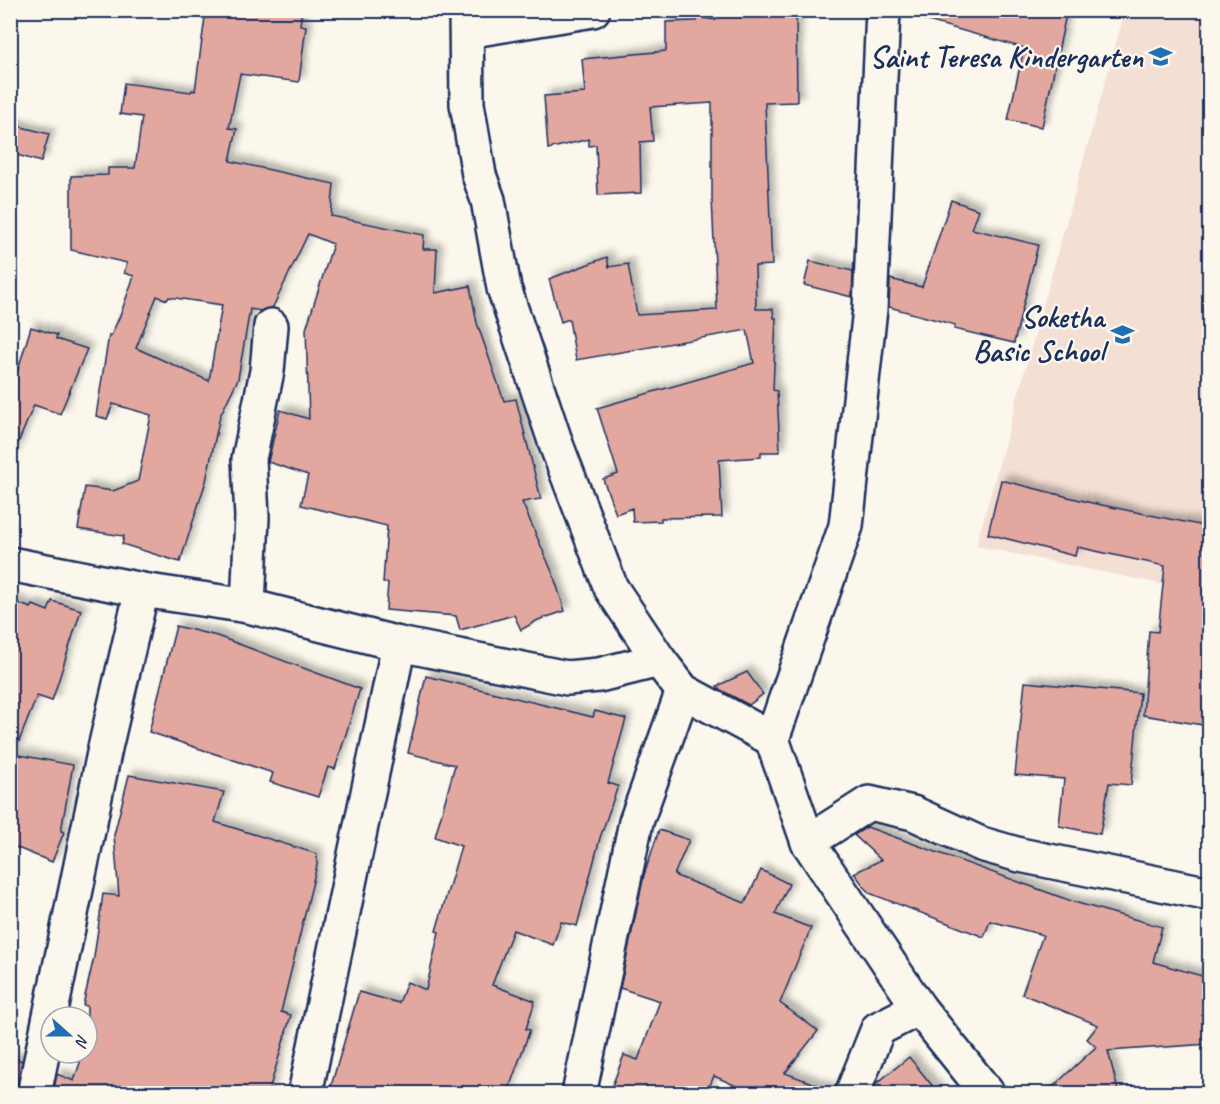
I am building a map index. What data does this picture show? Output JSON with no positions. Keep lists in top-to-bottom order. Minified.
{"places":{"school or university":["Saint Teresa Kindergarten","Soketha Basic School"]},"north":"right"}
